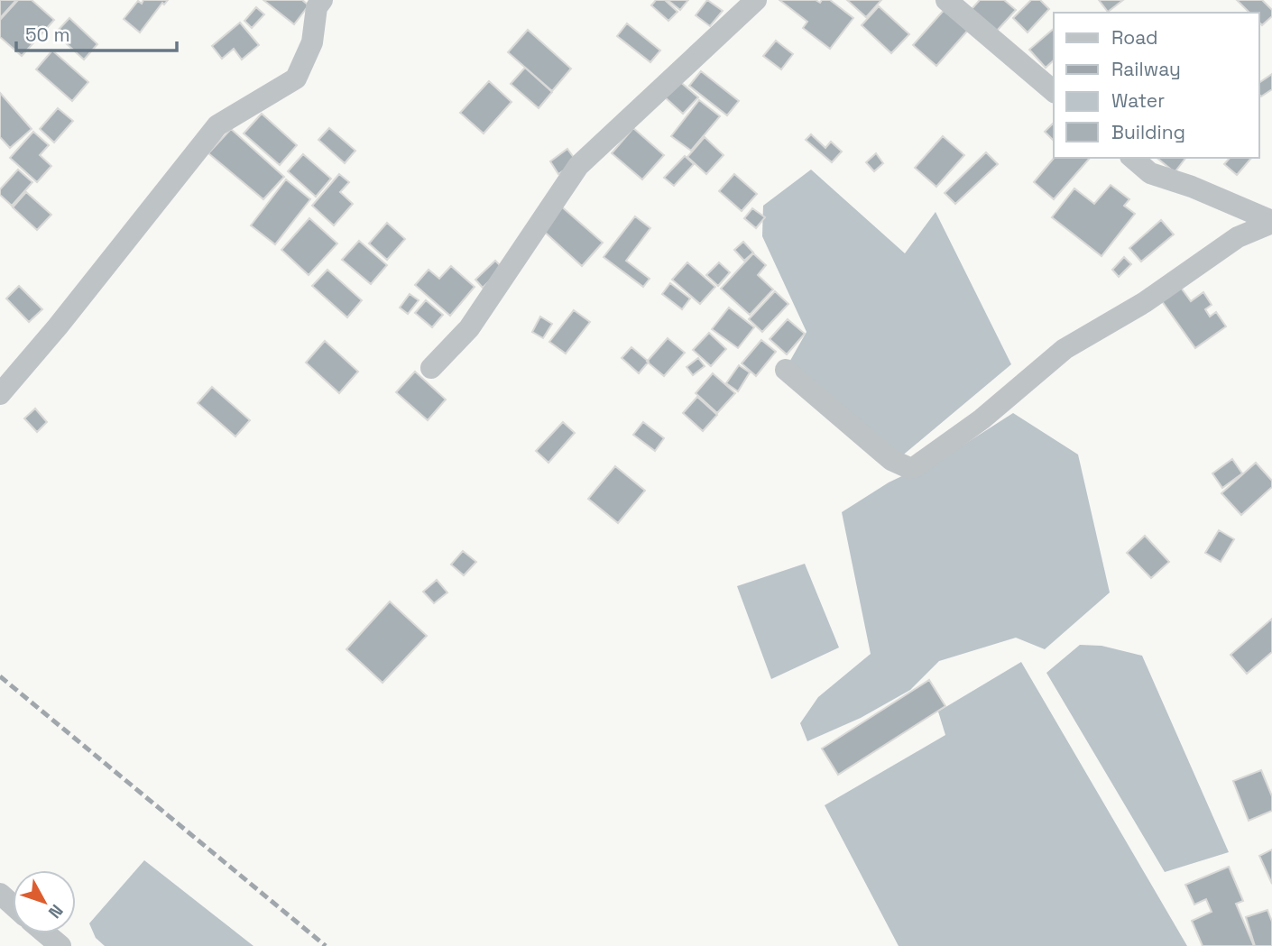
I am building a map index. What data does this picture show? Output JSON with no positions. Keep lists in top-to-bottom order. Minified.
{"legend":["Road","Railway","Water","Building"],"scale_bar":"50 m","north":"bottom right"}
